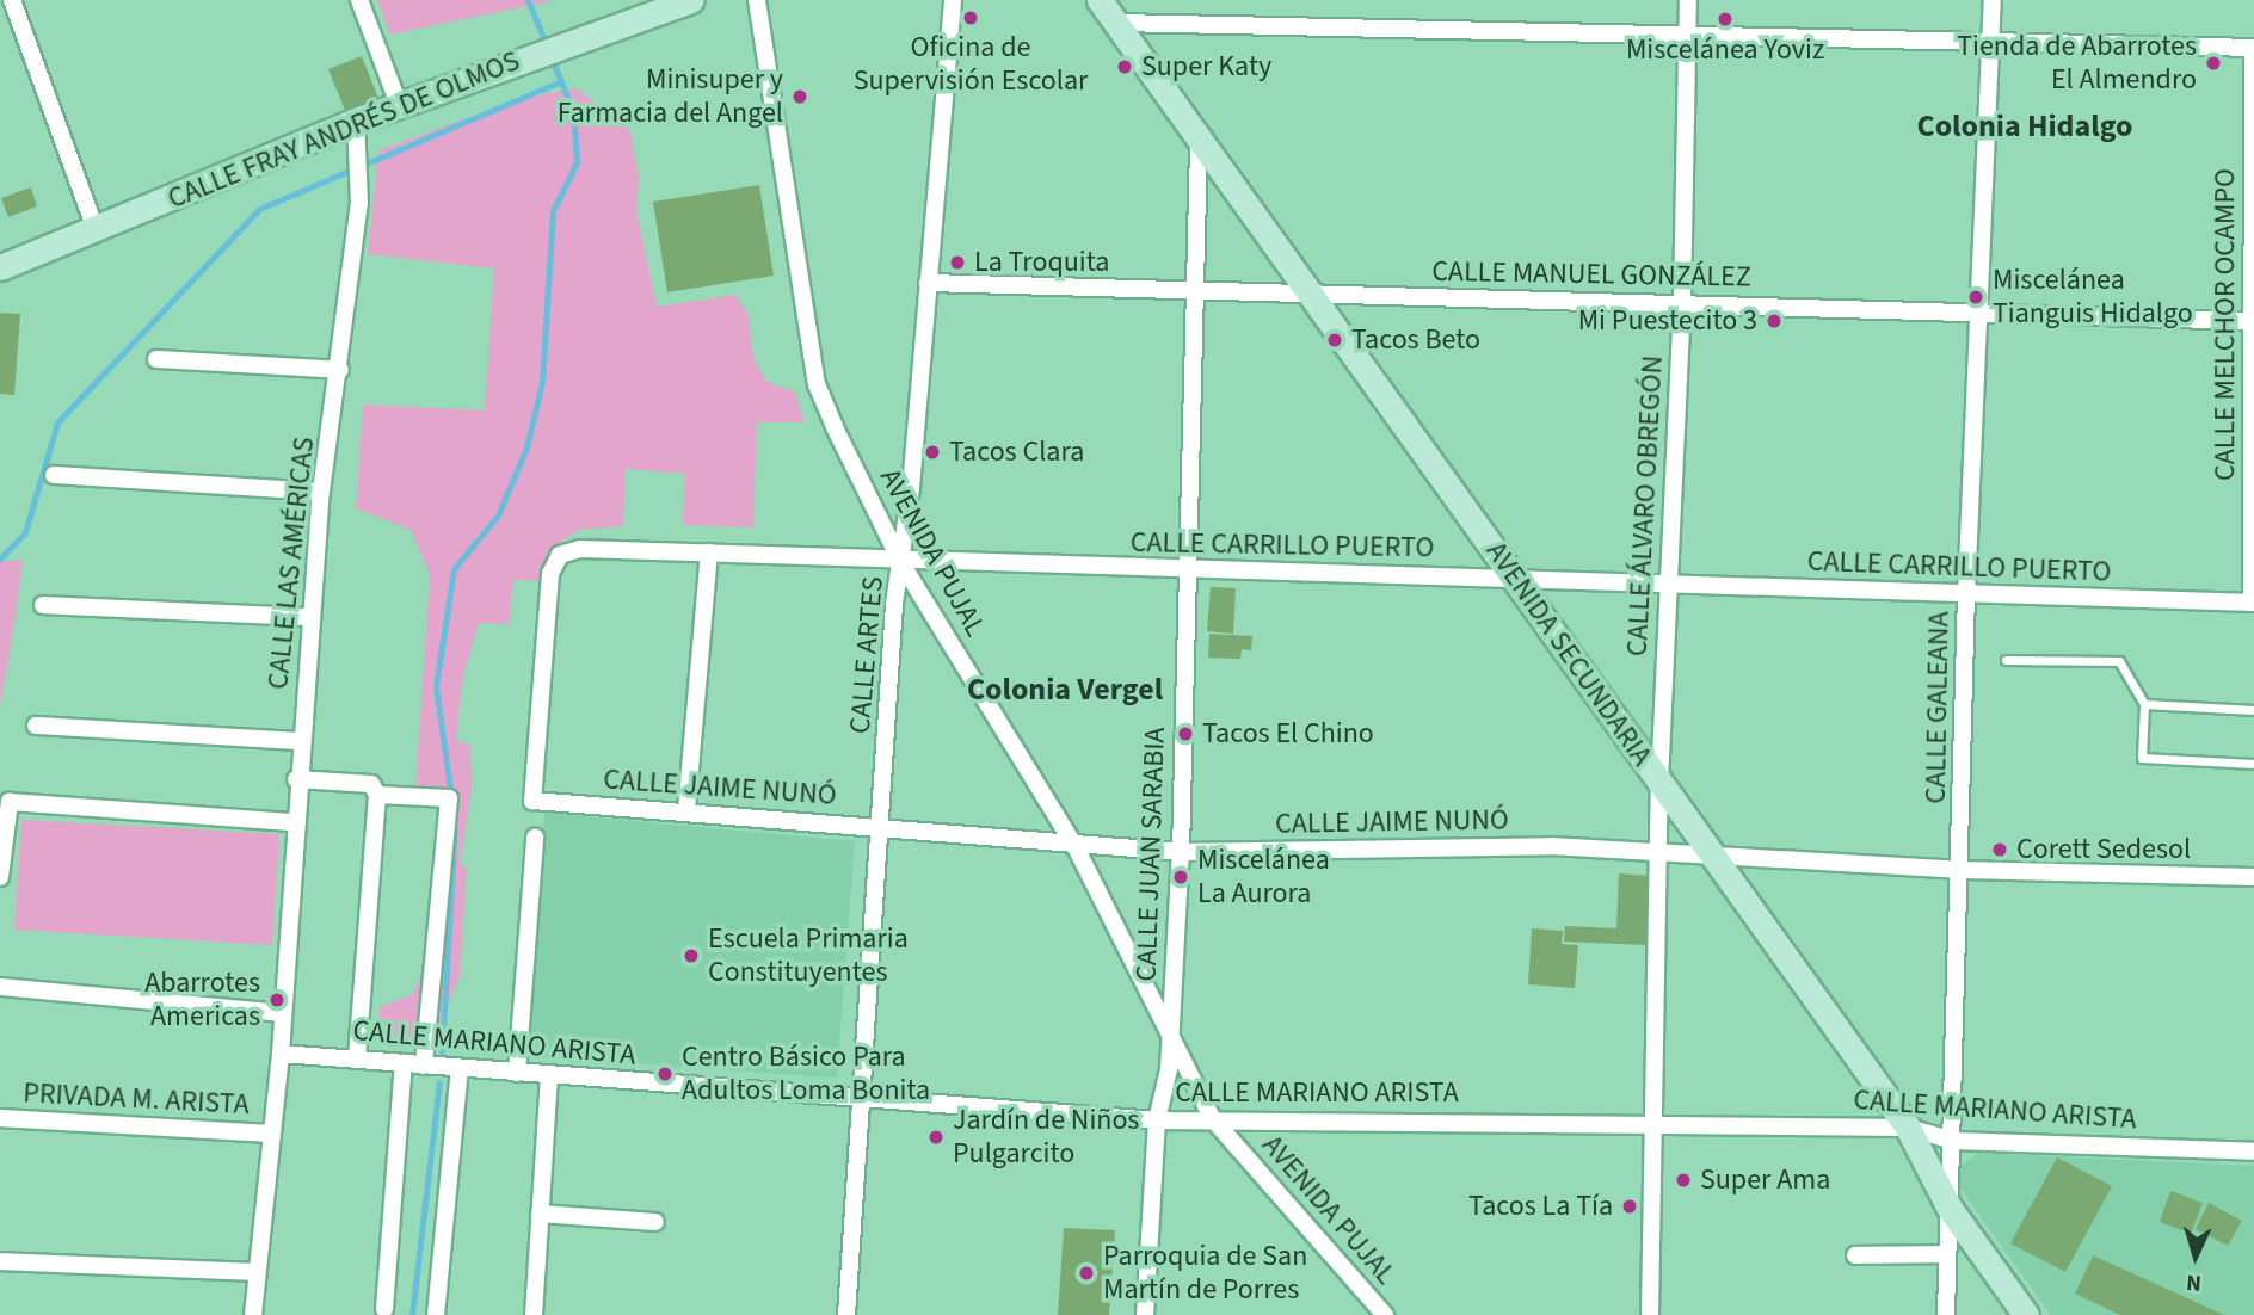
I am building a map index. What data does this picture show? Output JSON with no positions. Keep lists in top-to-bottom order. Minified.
{"streets":{"street":["CALLE FRAY ANDRÉS DE OLMOS","CALLE MANUEL GONZÁLEZ","CALLE MELCHOR OCAMPO","CALLE ÁLVARO OBREGÓN","CALLE CARRILLO PUERTO","AVENIDA PUJAL","CALLE LAS AMÉRICAS","AVENIDA SECUNDARIA","CALLE ARTES","CALLE GALEANA","CALLE JAIME NUNÓ","CALLE JUAN SARABIA","CALLE MARIANO ARISTA","PRIVADA M. ARISTA"]},"crossings":[["CALLE FRAY ANDRÉS DE OLMOS","CALLE LAS AMÉRICAS"],["CALLE MANUEL GONZÁLEZ","CALLE MELCHOR OCAMPO"],["CALLE MANUEL GONZÁLEZ","CALLE ÁLVARO OBREGÓN"],["CALLE MANUEL GONZÁLEZ","AVENIDA SECUNDARIA"],["CALLE MANUEL GONZÁLEZ","CALLE ARTES"],["CALLE MANUEL GONZÁLEZ","CALLE GALEANA"],["CALLE MANUEL GONZÁLEZ","CALLE JUAN SARABIA"],["CALLE MELCHOR OCAMPO","CALLE CARRILLO PUERTO"],["CALLE ÁLVARO OBREGÓN","CALLE CARRILLO PUERTO"],["CALLE ÁLVARO OBREGÓN","AVENIDA SECUNDARIA"],["CALLE ÁLVARO OBREGÓN","CALLE JAIME NUNÓ"],["CALLE ÁLVARO OBREGÓN","CALLE MARIANO ARISTA"],["CALLE CARRILLO PUERTO","AVENIDA PUJAL"],["CALLE CARRILLO PUERTO","AVENIDA SECUNDARIA"],["CALLE CARRILLO PUERTO","CALLE ARTES"],["CALLE CARRILLO PUERTO","CALLE GALEANA"],["CALLE CARRILLO PUERTO","CALLE JAIME NUNÓ"],["CALLE CARRILLO PUERTO","CALLE JUAN SARABIA"],["AVENIDA PUJAL","CALLE ARTES"],["AVENIDA PUJAL","CALLE JAIME NUNÓ"],["AVENIDA PUJAL","CALLE JUAN SARABIA"],["AVENIDA PUJAL","CALLE MARIANO ARISTA"],["CALLE LAS AMÉRICAS","CALLE MARIANO ARISTA"],["CALLE LAS AMÉRICAS","PRIVADA M. ARISTA"],["AVENIDA SECUNDARIA","CALLE GALEANA"],["AVENIDA SECUNDARIA","CALLE JAIME NUNÓ"],["AVENIDA SECUNDARIA","CALLE JUAN SARABIA"],["AVENIDA SECUNDARIA","CALLE MARIANO ARISTA"],["CALLE ARTES","CALLE JAIME NUNÓ"],["CALLE ARTES","CALLE MARIANO ARISTA"],["CALLE GALEANA","CALLE JAIME NUNÓ"],["CALLE GALEANA","CALLE MARIANO ARISTA"],["CALLE JAIME NUNÓ","CALLE JUAN SARABIA"],["CALLE JUAN SARABIA","CALLE MARIANO ARISTA"]],"districts":["Colonia Hidalgo","Colonia Vergel"],"places":["Oficina de Supervisión Escolar","Miscelánea Yoviz","Tienda de Abarrotes El Almendro","Super Katy","Minisuper y Farmacia del Angel","La Troquita","Miscelánea Tianguis Hidalgo","Mi Puestecito 3","Tacos Beto","Tacos Clara","Tacos El Chino","Corett Sedesol","Miscelánea La Aurora","Escuela Primaria Constituyentes","Abarrotes Americas","Centro Básico Para Adultos Loma Bonita","Jardín de Niños Pulgarcito","Super Ama","Tacos La Tía","Parroquia de San Martín de Porres"],"north":"bottom"}
